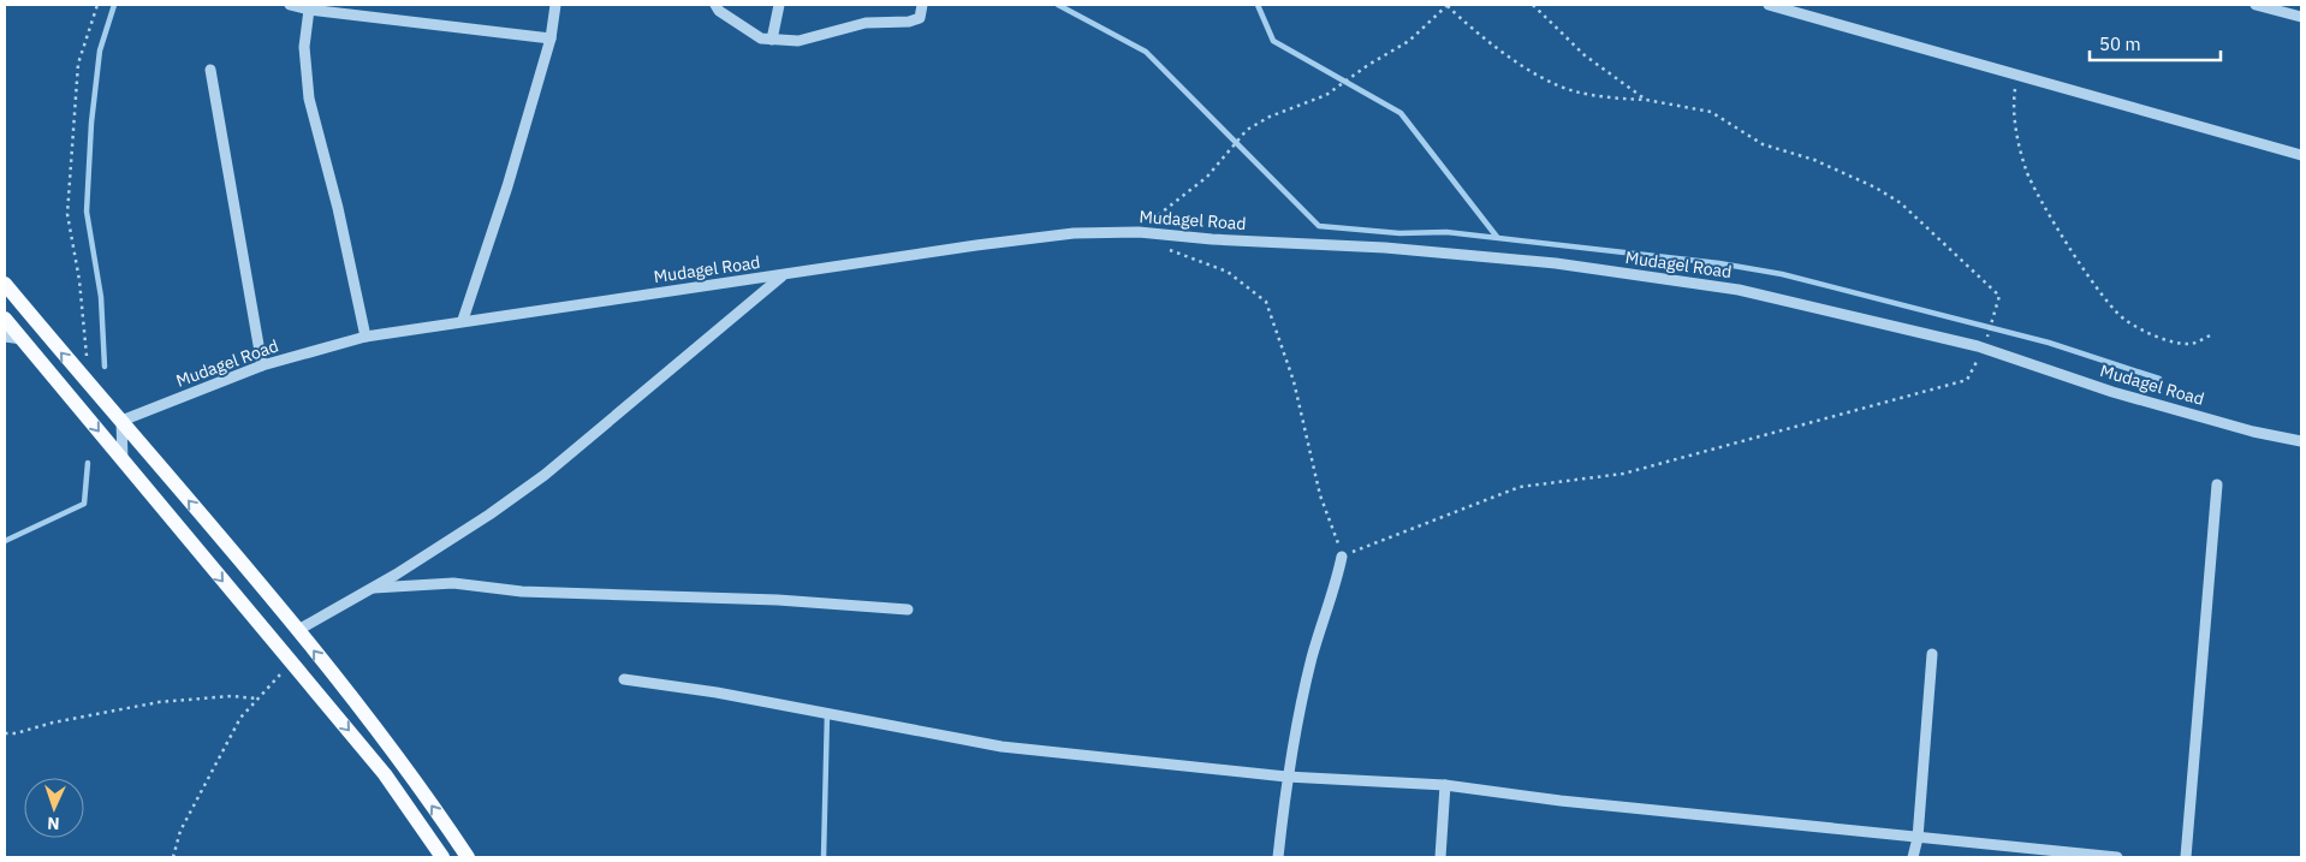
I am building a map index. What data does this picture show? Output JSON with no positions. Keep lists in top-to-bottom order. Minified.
{"streets":{"street":["Mudagel Road"]},"scale_bar":"50 m","north":"bottom"}
